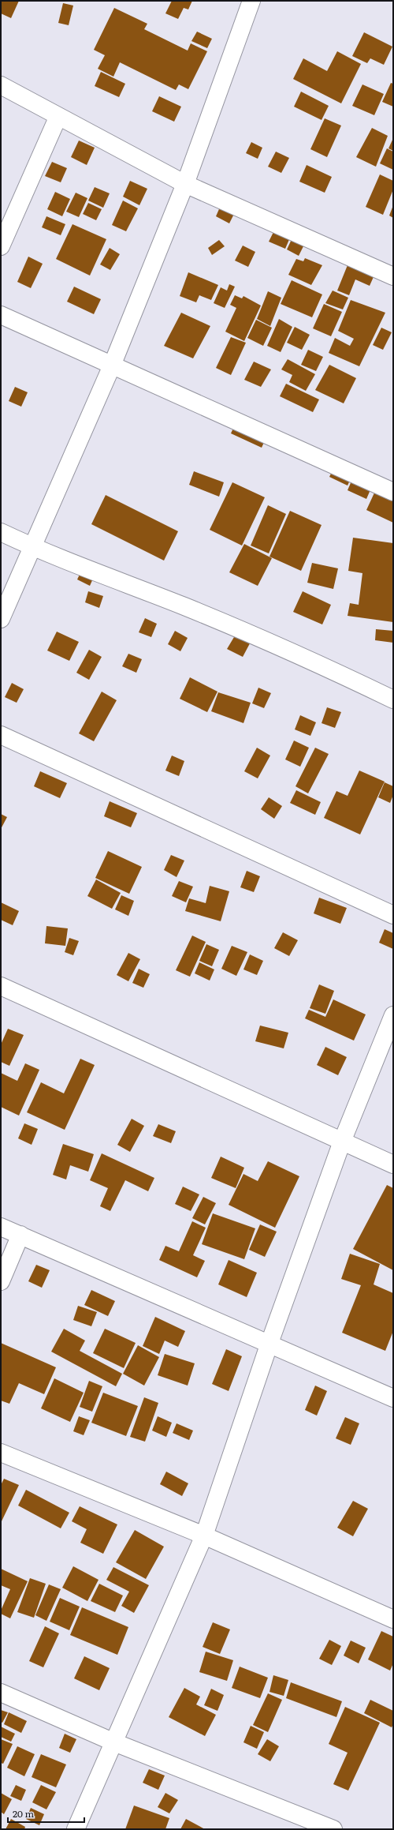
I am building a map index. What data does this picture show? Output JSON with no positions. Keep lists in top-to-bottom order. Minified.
{"scale_bar":"20 m"}
